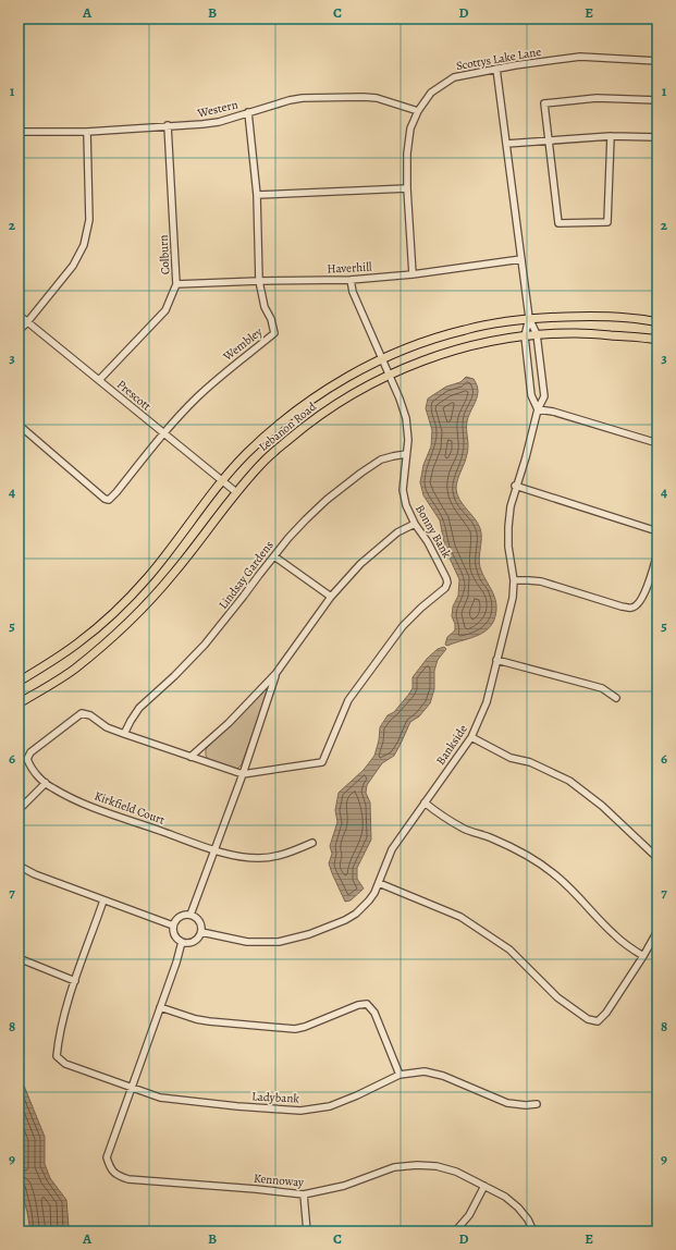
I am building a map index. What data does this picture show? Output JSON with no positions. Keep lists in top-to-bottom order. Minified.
{"streets":{"main road":["Lebanon Road"],"street":["Scottys Lake Lane","Western","Colburn","Haverhill","Wembley","Prescott","Bonny Bank","Lindsay Gardens","Bankside","Kirkfield Court","Ladybank","Kennoway"]},"crossings":[["Scottys Lake Lane","Western"],["Scottys Lake Lane","Haverhill"],["Scottys Lake Lane","Bankside"],["Western","Colburn"],["Western","Wembley"],["Colburn","Haverhill"],["Colburn","Prescott"],["Haverhill","Wembley"],["Haverhill","Bonny Bank"],["Haverhill","Bankside"],["Wembley","Prescott"],["Prescott","Lebanon Road"],["Lebanon Road","Bonny Bank"],["Lebanon Road","Bankside"],["Bonny Bank","Lindsay Gardens"],["Lindsay Gardens","Kirkfield Court"],["Ladybank","Kennoway"]],"grid":{"columns":["A","B","C","D","E"],"rows":["1","2","3","4","5","6","7","8","9"]}}
